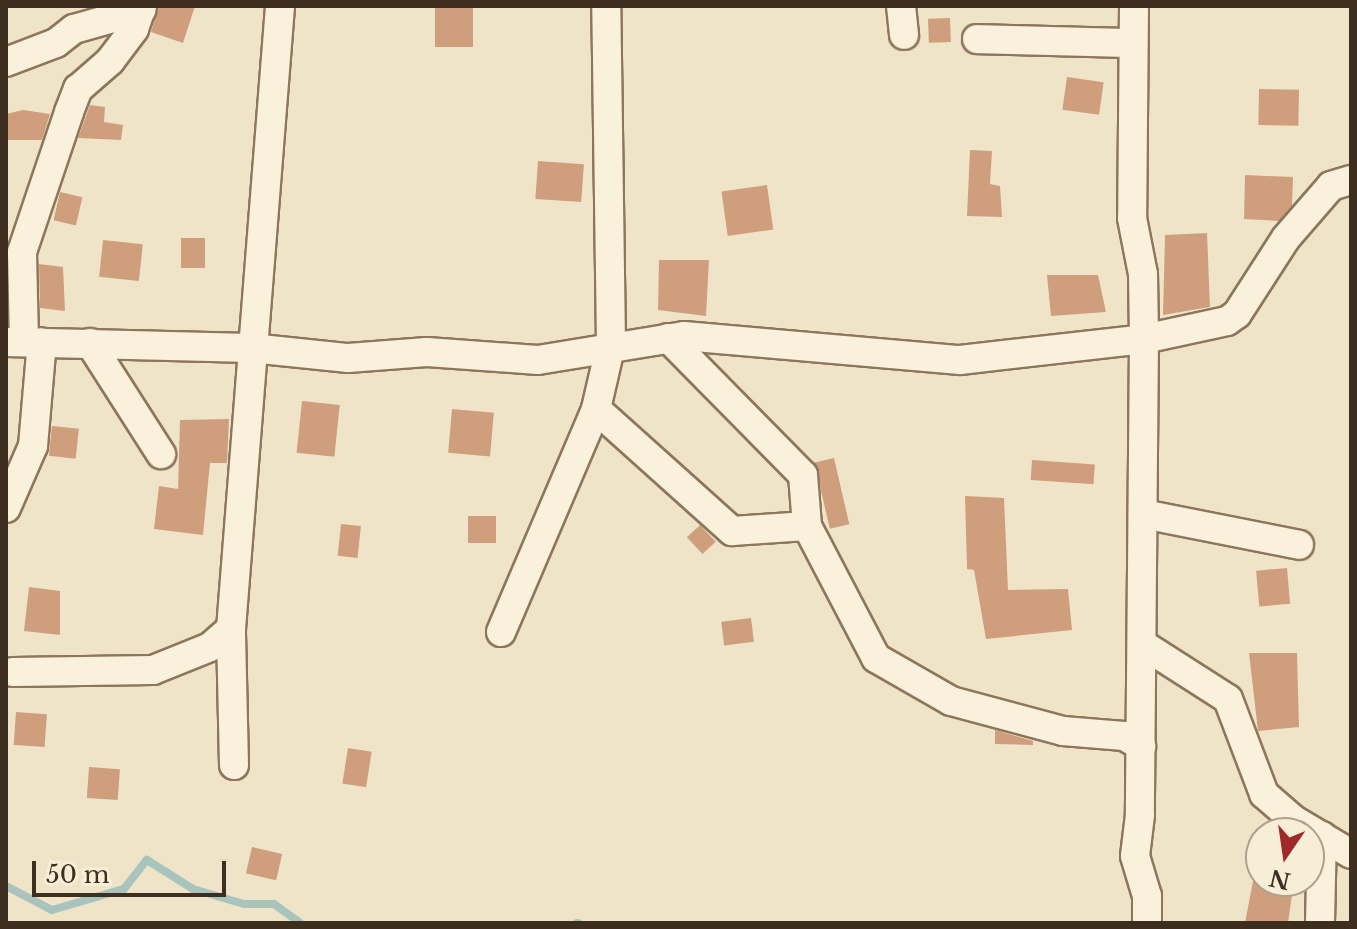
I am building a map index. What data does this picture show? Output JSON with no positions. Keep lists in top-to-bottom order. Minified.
{"scale_bar":"50 m","north":"bottom"}
